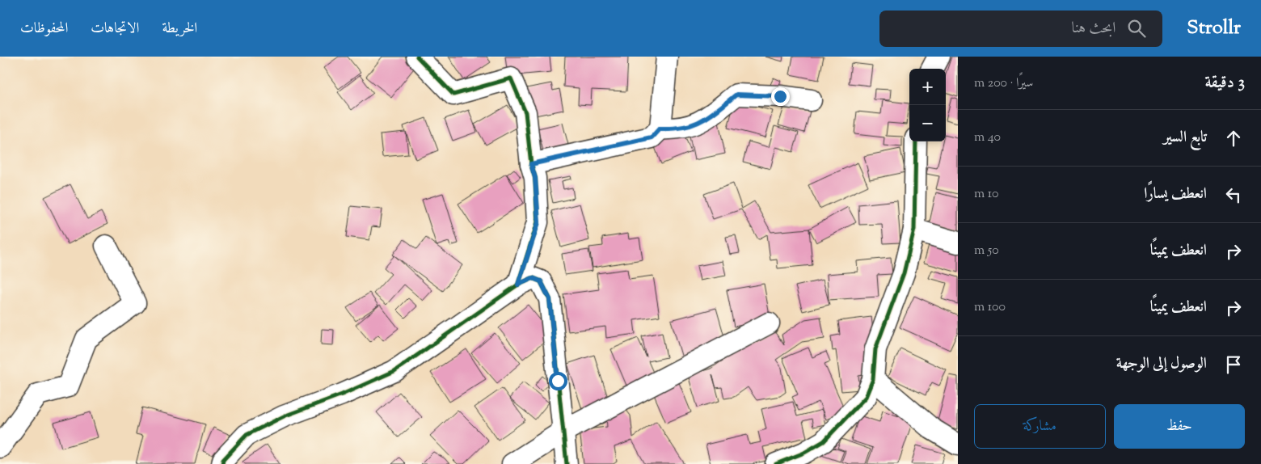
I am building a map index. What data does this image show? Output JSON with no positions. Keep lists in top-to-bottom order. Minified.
{"page":{"header":"Strollr","search":"ابحث هنا","nav":["الخريطة","الاتجاهات","المحفوظات"],"heading":["3 دقيقة","سيرًا · 200 m"],"map_buttons":["+","−"],"list":[["تابع السير","40 m"],["انعطف يسارًا","10 m"],["انعطف يمينًا","50 m"],["انعطف يمينًا","100 m"],"الوصول إلى الوجهة"],"buttons":["حفظ","مشاركة"]}}
